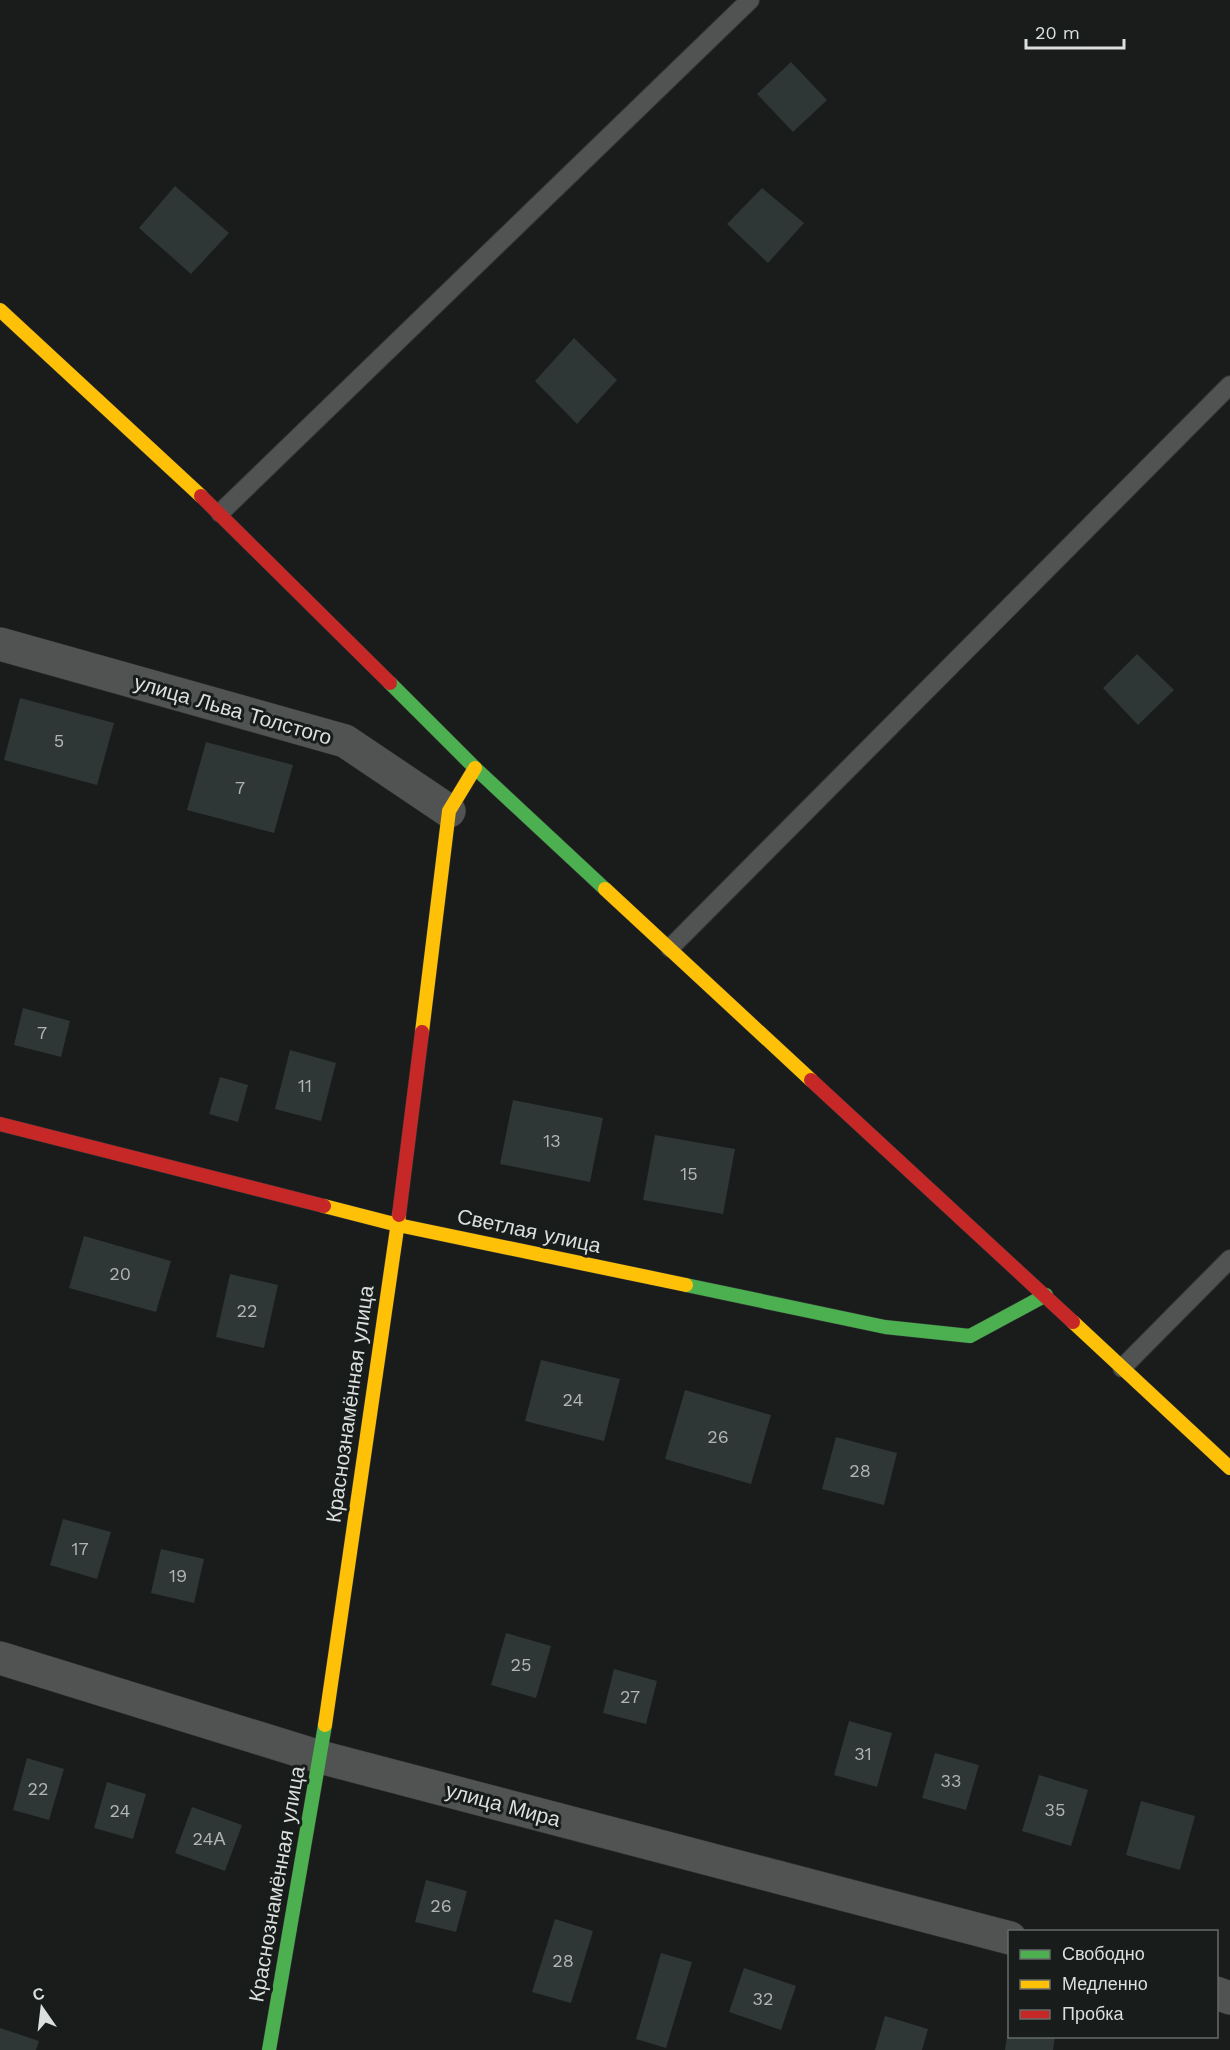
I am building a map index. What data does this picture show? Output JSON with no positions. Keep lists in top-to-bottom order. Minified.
{"streets":{"street":["улица Льва Толстого","Светлая улица","Краснознамённая улица","улица Мира"]},"crossings":[["улица Льва Толстого","Краснознамённая улица"],["Светлая улица","Краснознамённая улица"],["Краснознамённая улица","улица Мира"]],"house_numbers":["5","7","7","11","13","15","20","22","24","26","28","17","19","25","27","31","33","22","35","24","24А","26","28","32"],"legend":["Свободно","Медленно","Пробка"],"scale_bar":"20 m","north":"top"}
